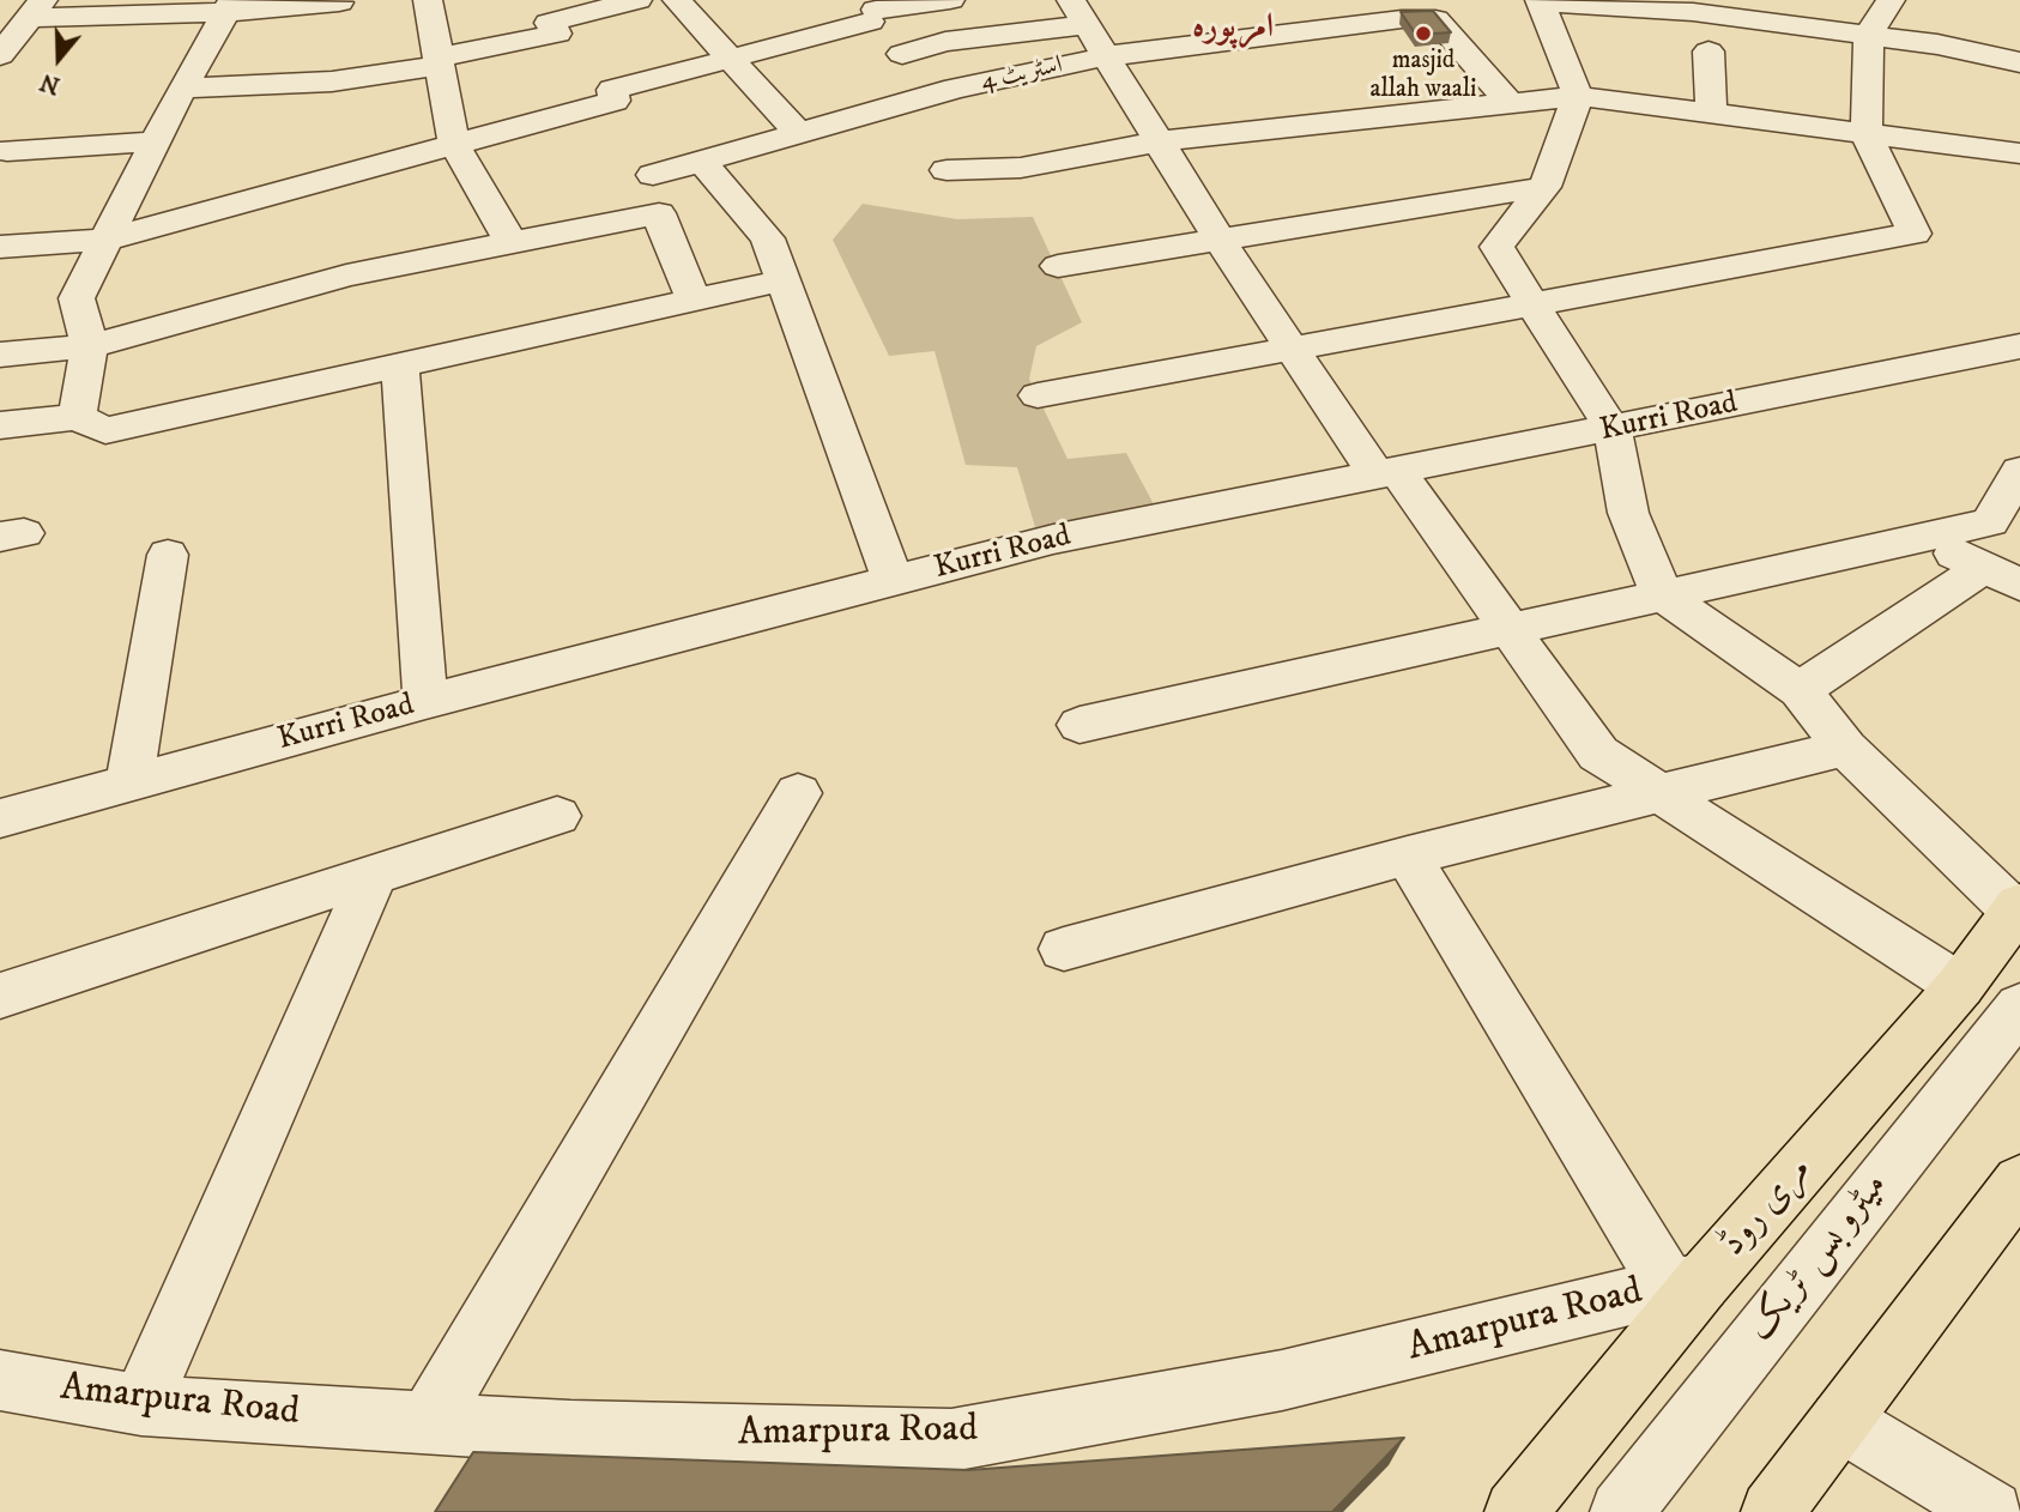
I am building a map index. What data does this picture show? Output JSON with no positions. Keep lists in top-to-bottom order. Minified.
{"streets":{"main road":["مری روڈ"],"street":["اسٹریٹ 4","Kurri Road","میٹرو بس ٹریک","Amarpura Road"]},"crossings":[["مری روڈ","Amarpura Road"]],"districts":["امرپورہ"],"places":["masjid allah waali"],"north":"bottom"}
